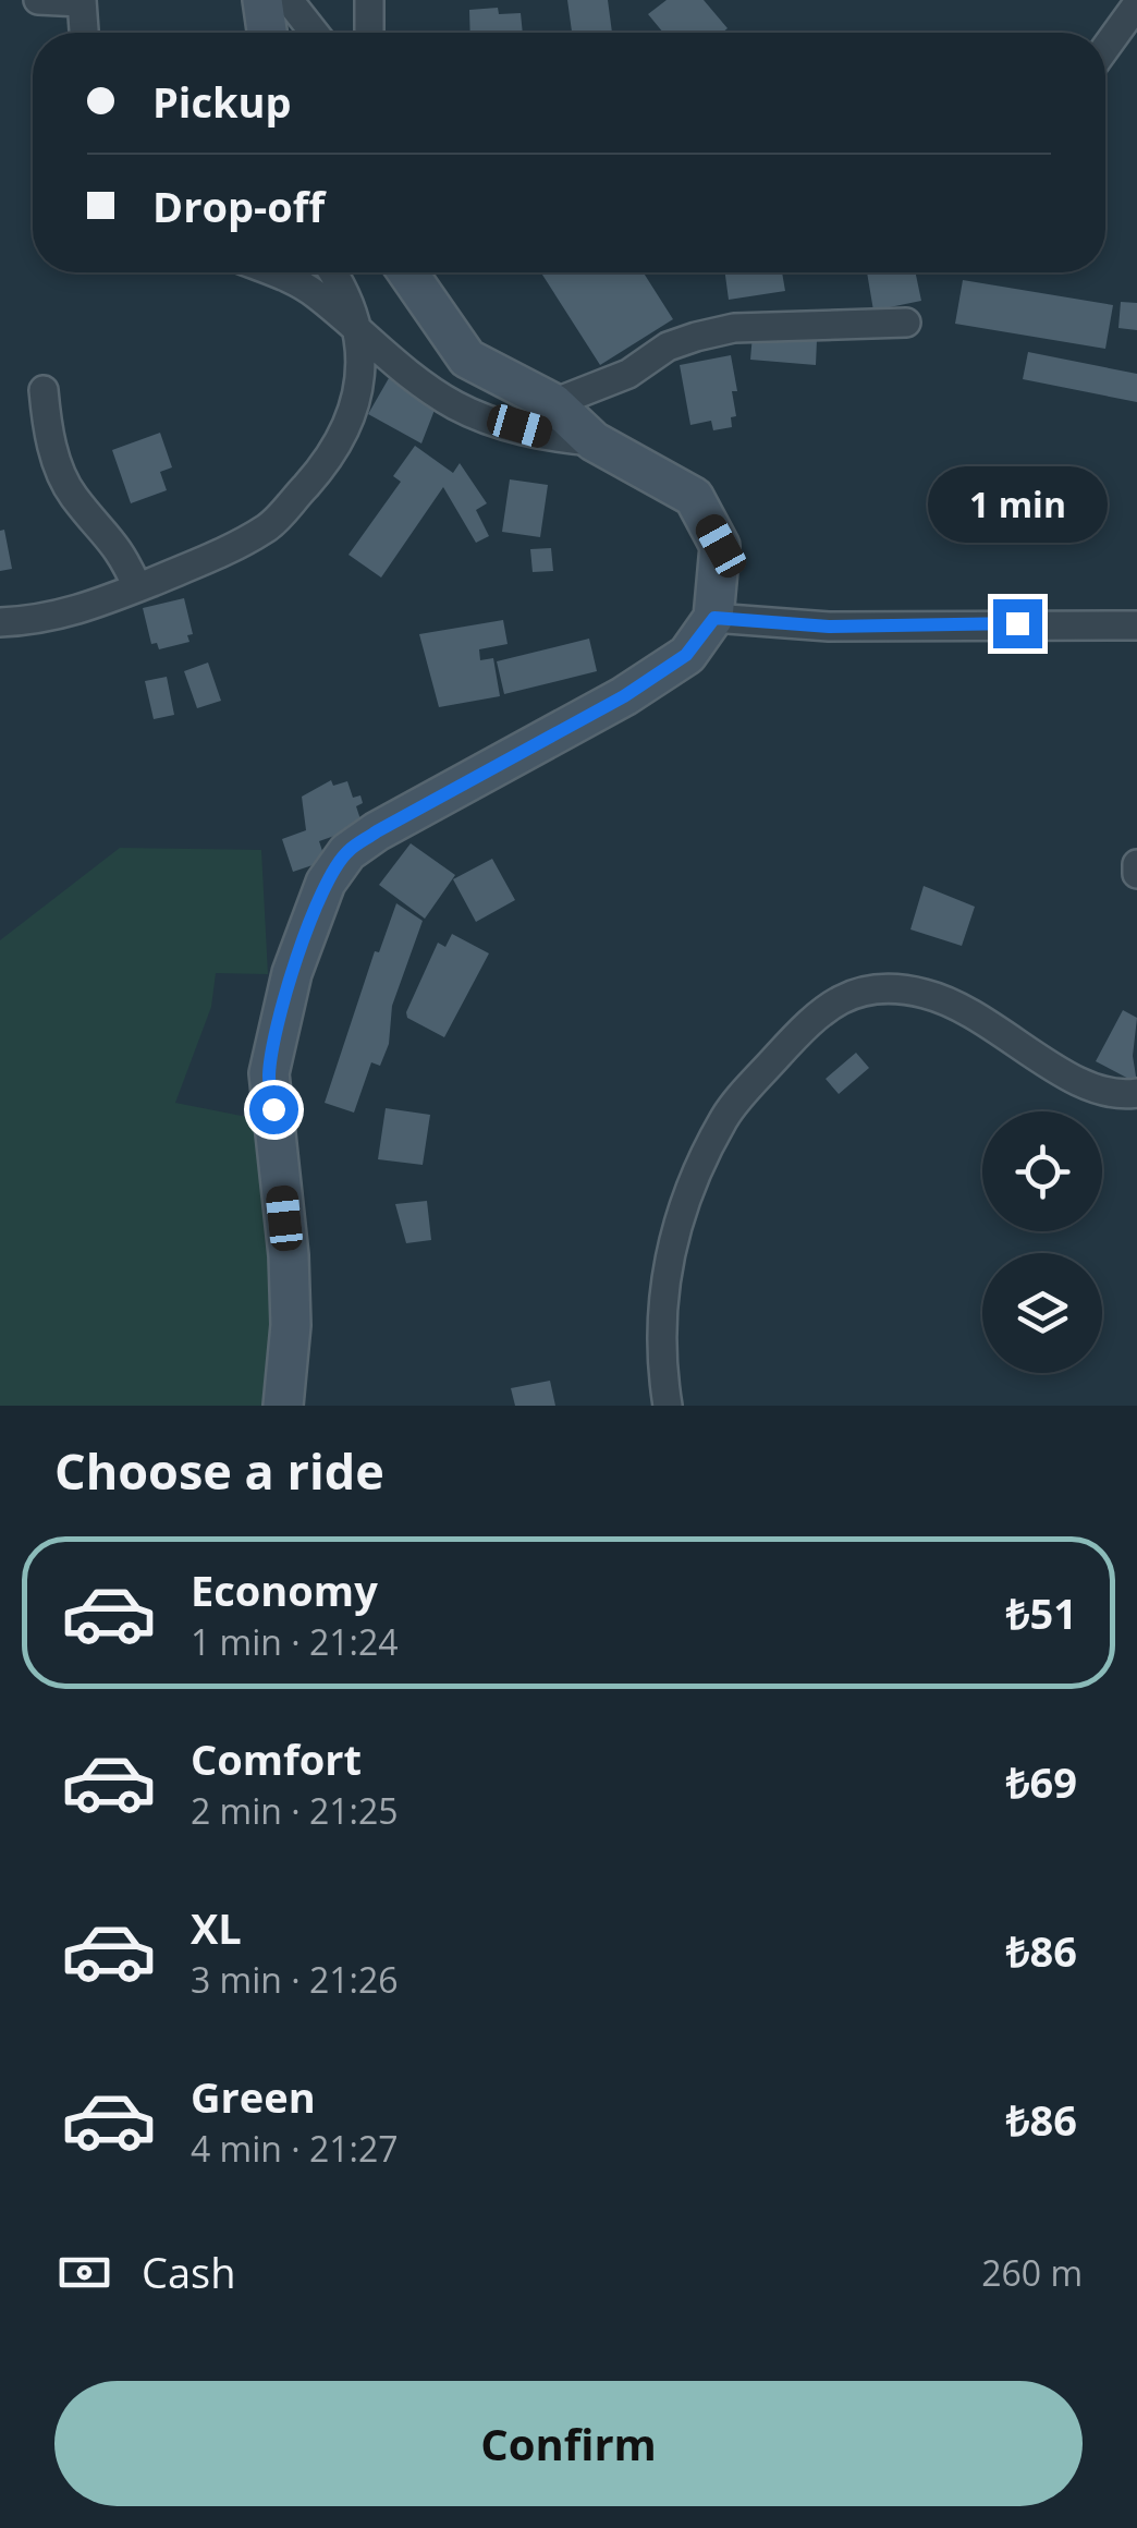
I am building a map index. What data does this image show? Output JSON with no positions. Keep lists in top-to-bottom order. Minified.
{"page":{"banner":["Pickup","Drop-off"],"bubble":"1 min","heading":"Choose a ride","list":[{"name":"Economy","note":"1 min · 21:24","value":"₺51"},{"name":"Comfort","note":"2 min · 21:25","value":"₺69"},{"name":"XL","note":"3 min · 21:26","value":"₺86"},{"name":"Green","note":"4 min · 21:27","value":"₺86"}],"pay":["Cash","260 m"],"buttons":"Confirm"}}
